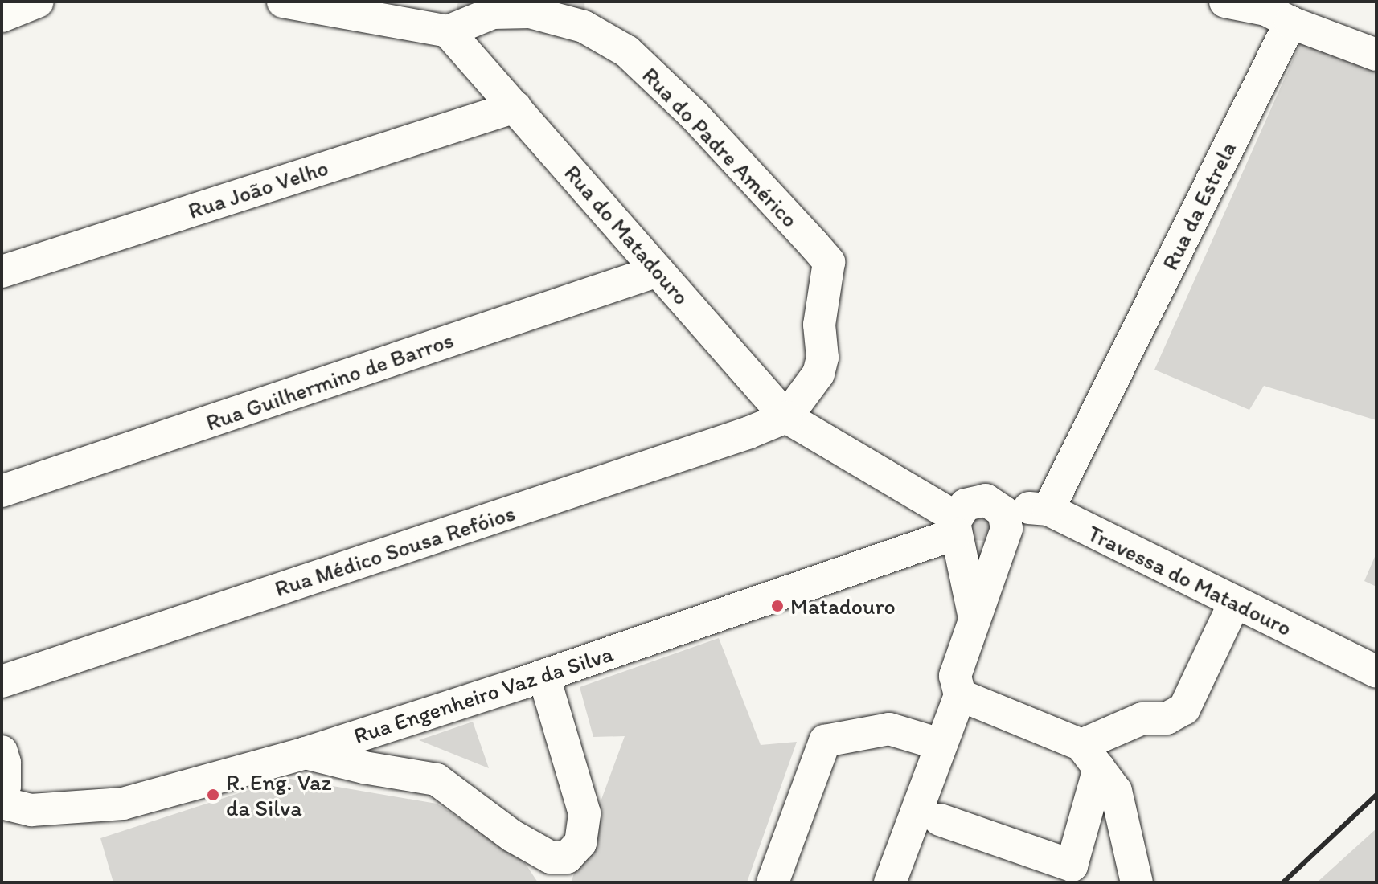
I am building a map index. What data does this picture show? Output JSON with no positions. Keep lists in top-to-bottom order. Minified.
{"streets":{"street":["Rua do Padre Américo","Rua João Velho","Rua da Estrela","Rua do Matadouro","Rua Guilhermino de Barros","Rua Médico Sousa Refóios","Travessa do Matadouro","Rua Engenheiro Vaz da Silva"]},"crossings":[["Rua do Padre Américo","Rua do Matadouro"],["Rua do Padre Américo","Rua Médico Sousa Refóios"],["Rua João Velho","Rua do Matadouro"],["Rua da Estrela","Travessa do Matadouro"],["Rua do Matadouro","Rua Guilhermino de Barros"],["Rua do Matadouro","Rua Médico Sousa Refóios"],["Rua do Matadouro","Rua Engenheiro Vaz da Silva"]],"places":["Matadouro","R. Eng. Vaz da Silva"]}
